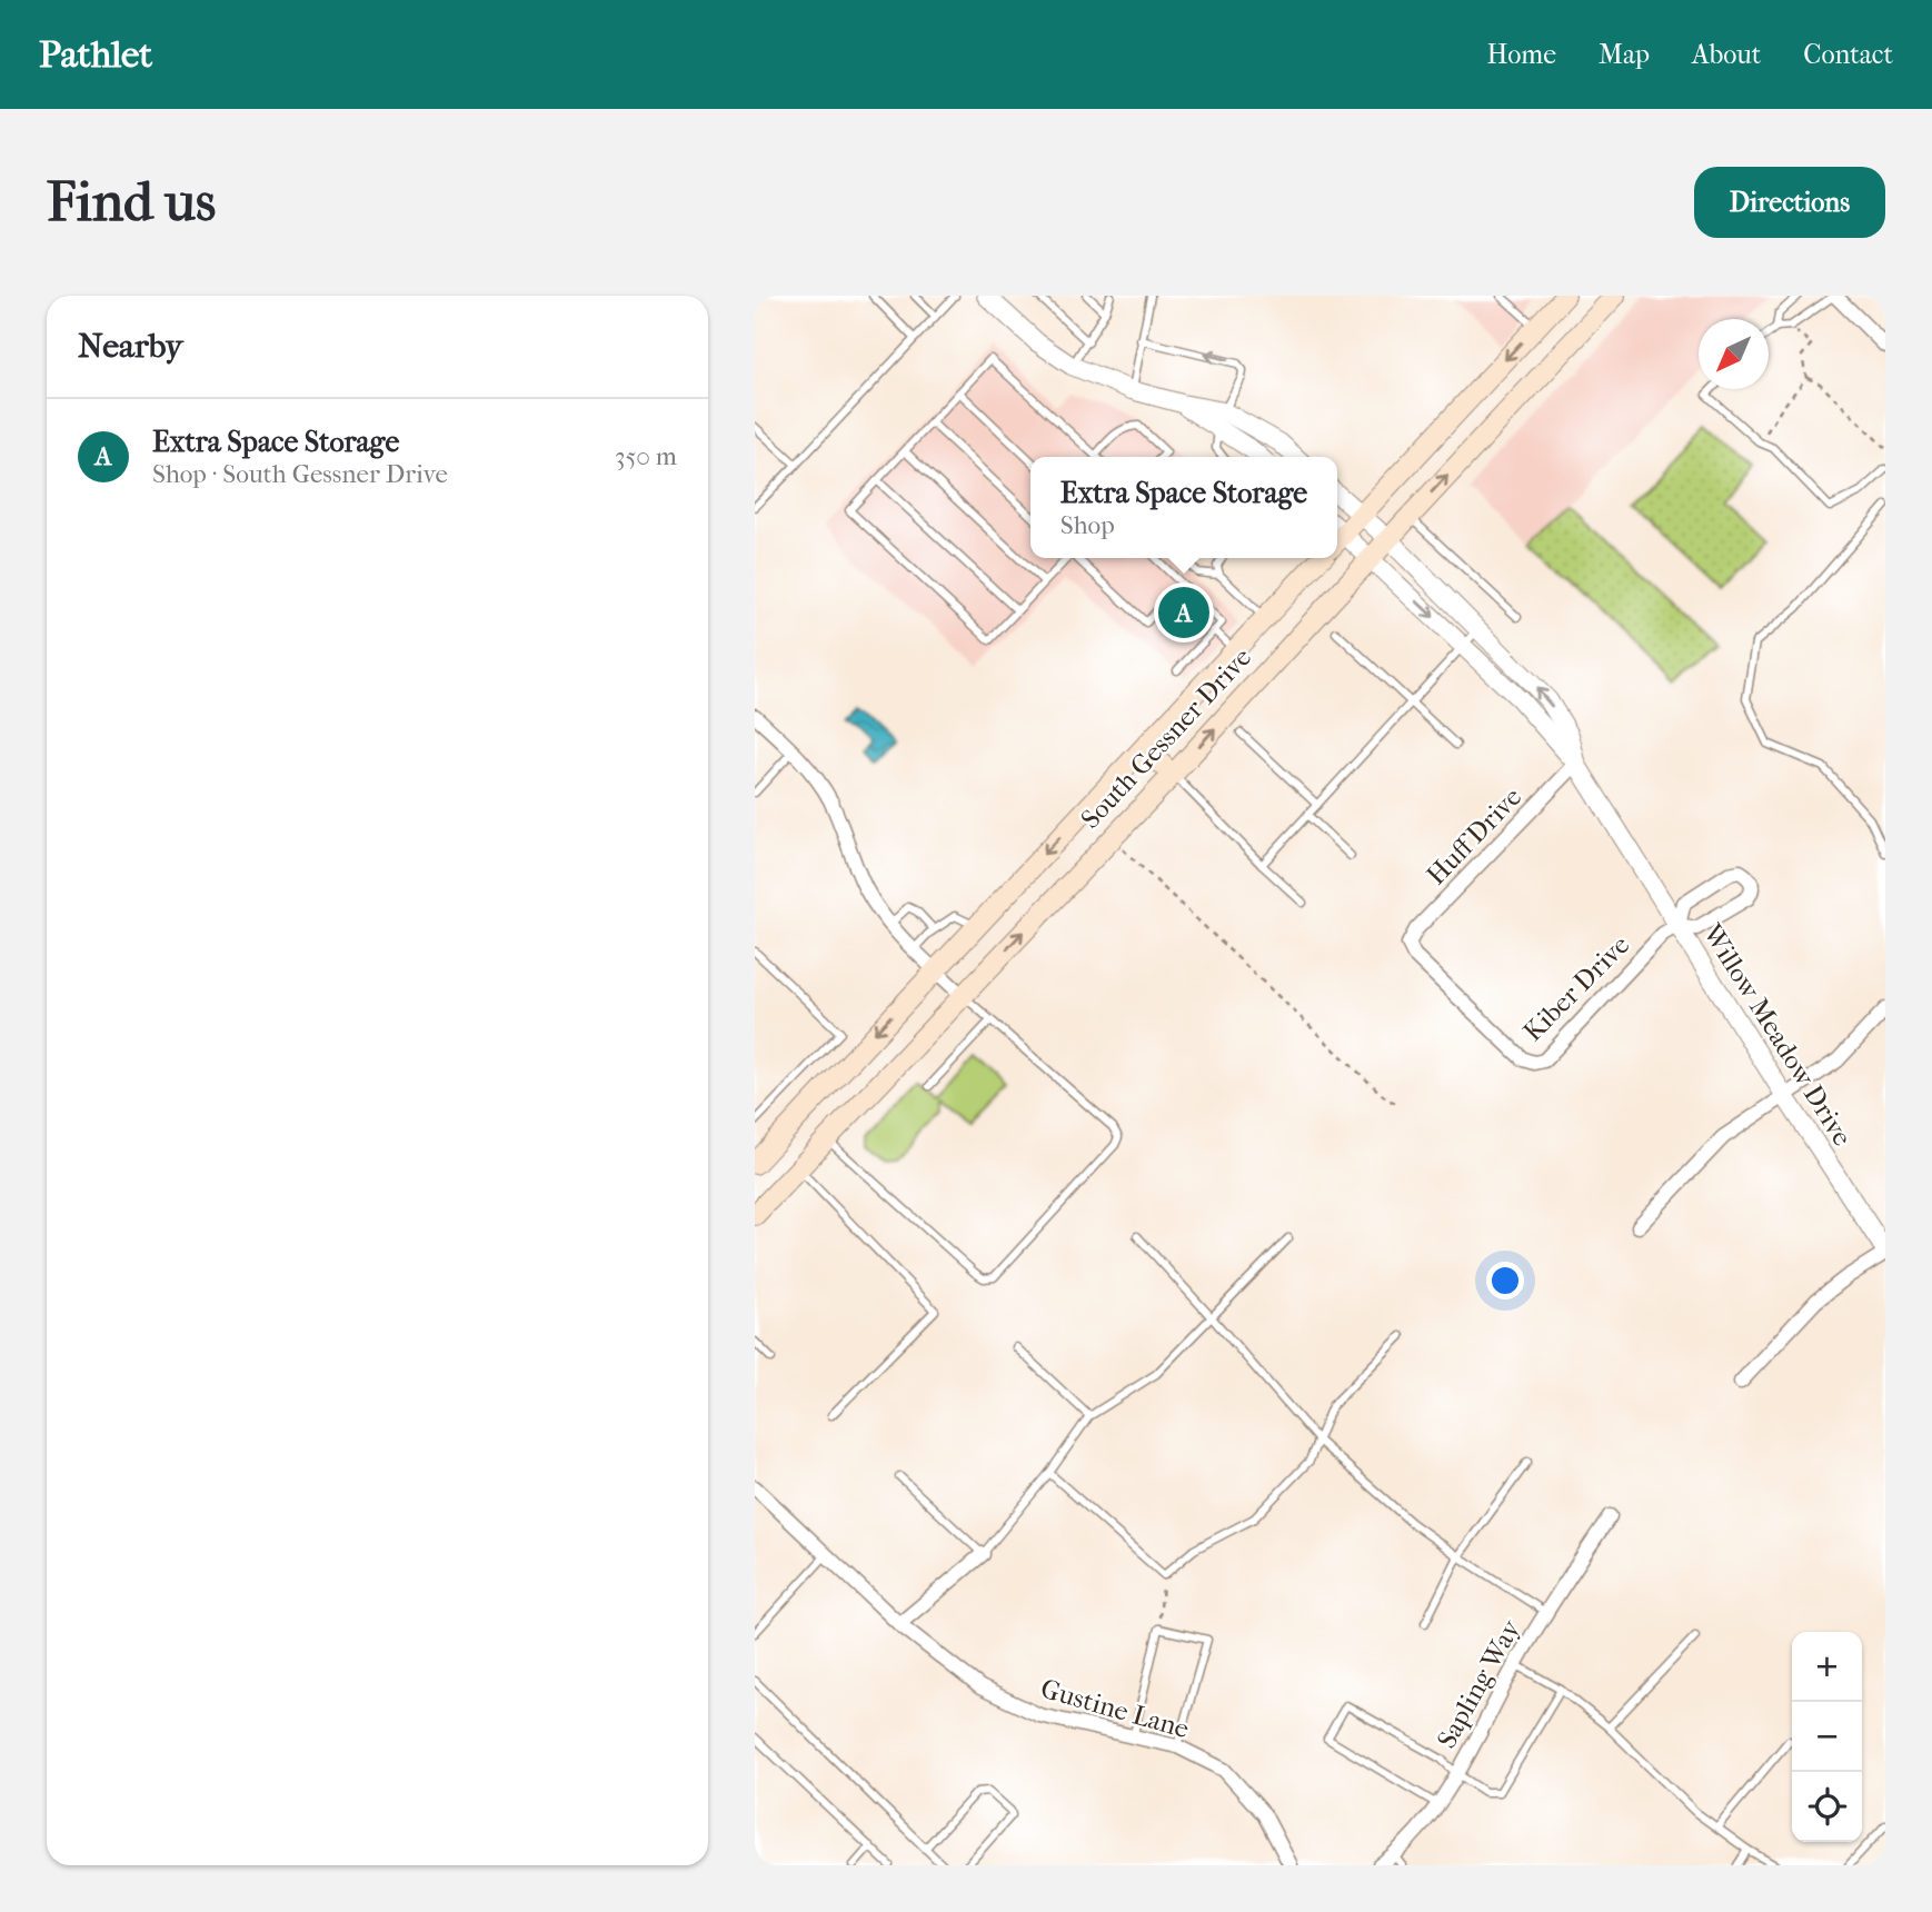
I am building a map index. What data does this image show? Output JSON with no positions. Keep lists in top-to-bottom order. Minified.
{"streets":{"main road":["South Gessner Drive"],"street":["Huff Drive","Kiber Drive","Willow Meadow Drive","Sapling Way","Gustine Lane"]},"crossings":[["South Gessner Drive","Willow Meadow Drive"],["Huff Drive","Kiber Drive"],["Huff Drive","Willow Meadow Drive"],["Kiber Drive","Willow Meadow Drive"]],"north":"bottom left","page":{"header":"Pathlet","nav":["Home","Map","About","Contact"],"buttons":"Directions","title":"Find us","heading":"Nearby","list":[{"mark":"A","name":"Extra Space Storage","note":"Shop · South Gessner Drive","value":"350 m"}],"popup":["Extra Space Storage","Shop"],"pins":"A","map_buttons":["+","−"]}}
